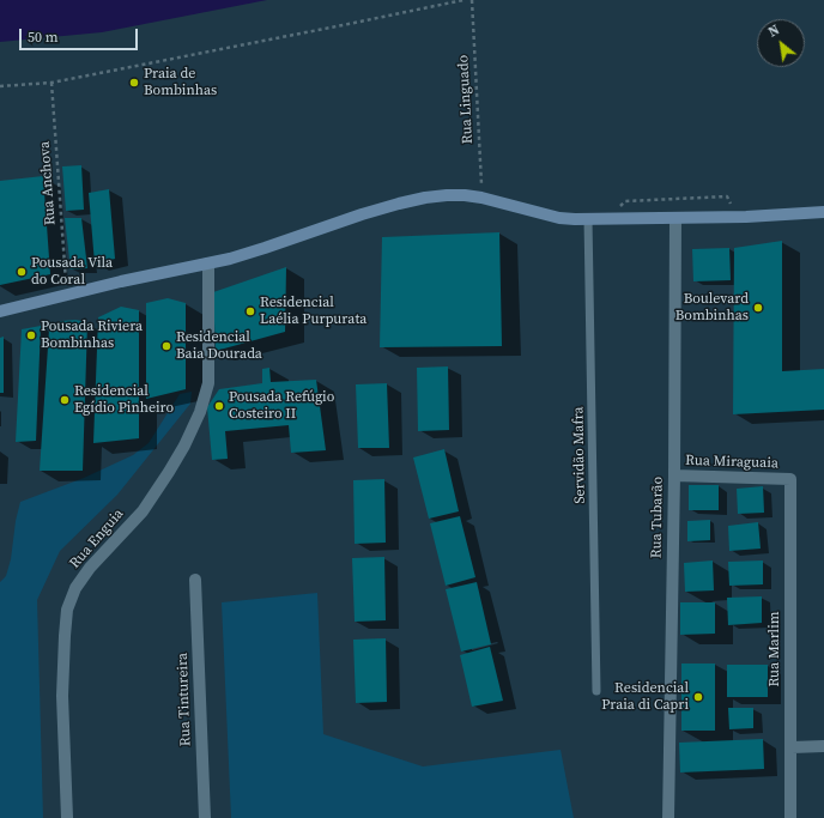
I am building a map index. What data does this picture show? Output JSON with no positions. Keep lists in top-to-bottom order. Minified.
{"streets":{"street":["Rua Miraguaia","Rua Tubarão","Rua Enguia","Rua Marlim","Rua Tintureira"],"lane":["Servidão Mafra"],"path":["Rua Linguado","Rua Anchova"]},"crossings":[["Rua Miraguaia","Rua Tubarão"],["Rua Miraguaia","Rua Marlim"]],"places":["Praia de Bombinhas","Pousada Vila do Coral","Boulevard Bombinhas","Residencial Laélia Purpurata","Pousada Riviera Bombinhas","Residencial Baia Dourada","Residencial Egídio Pinheiro","Pousada Refúgio Costeiro II","Residencial Praia di Capri"],"scale_bar":"50 m","north":"top left"}
